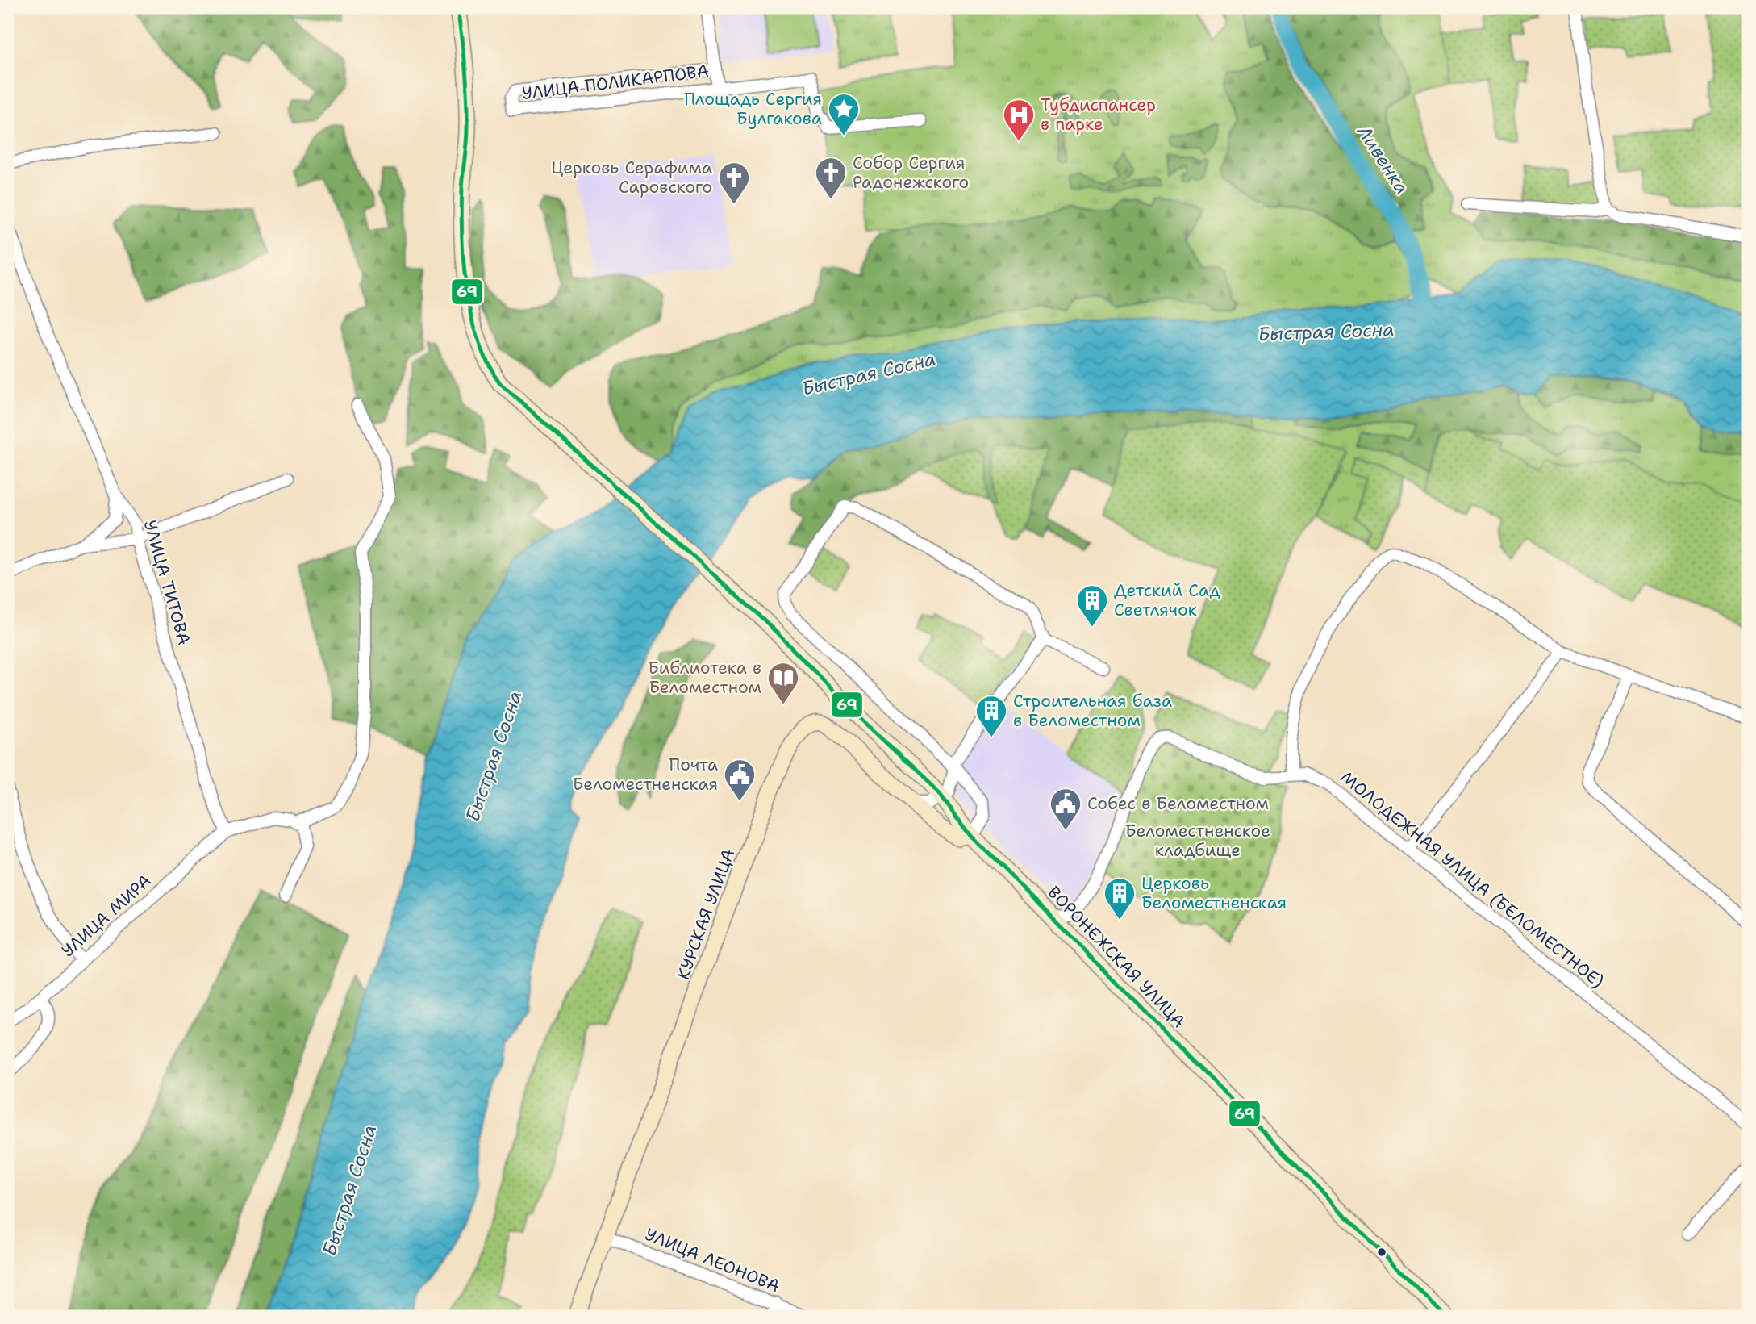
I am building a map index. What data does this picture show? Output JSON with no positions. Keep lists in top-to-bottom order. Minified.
{"streets":{"street":["УЛИЦА ПОЛИКАРПОВА","УЛИЦА ТИТОВА","МОЛОДЕЖНАЯ УЛИЦА (БЕЛОМЕСТНОЕ)","КУРСКАЯ УЛИЦА","УЛИЦА МИРА","ВОРОНЕЖСКАЯ УЛИЦА","УЛИЦА ЛЕОНОВА"]},"crossings":[["УЛИЦА ТИТОВА","УЛИЦА МИРА"],["МОЛОДЕЖНАЯ УЛИЦА (БЕЛОМЕСТНОЕ)","ВОРОНЕЖСКАЯ УЛИЦА"],["КУРСКАЯ УЛИЦА","ВОРОНЕЖСКАЯ УЛИЦА"],["КУРСКАЯ УЛИЦА","УЛИЦА ЛЕОНОВА"]],"water":["Ливенка","Быстрая Сосна"],"parks":["Беломестненское кладбище"],"places":{"place":["Площадь Сергия Булгакова"],"hospital":["Тубдиспансер в парке"],"church":["Собор Сергия Радонежского","Церковь Серафима Саровского"],"building":["Детский Сад Светлячок","Строительная база в Беломестном","Церковь Беломестненская"],"library":["Библиотека в Беломестном"],"public building":["Почта Беломестненская","Собес в Беломестном"]},"lines":["transit line 69"]}
